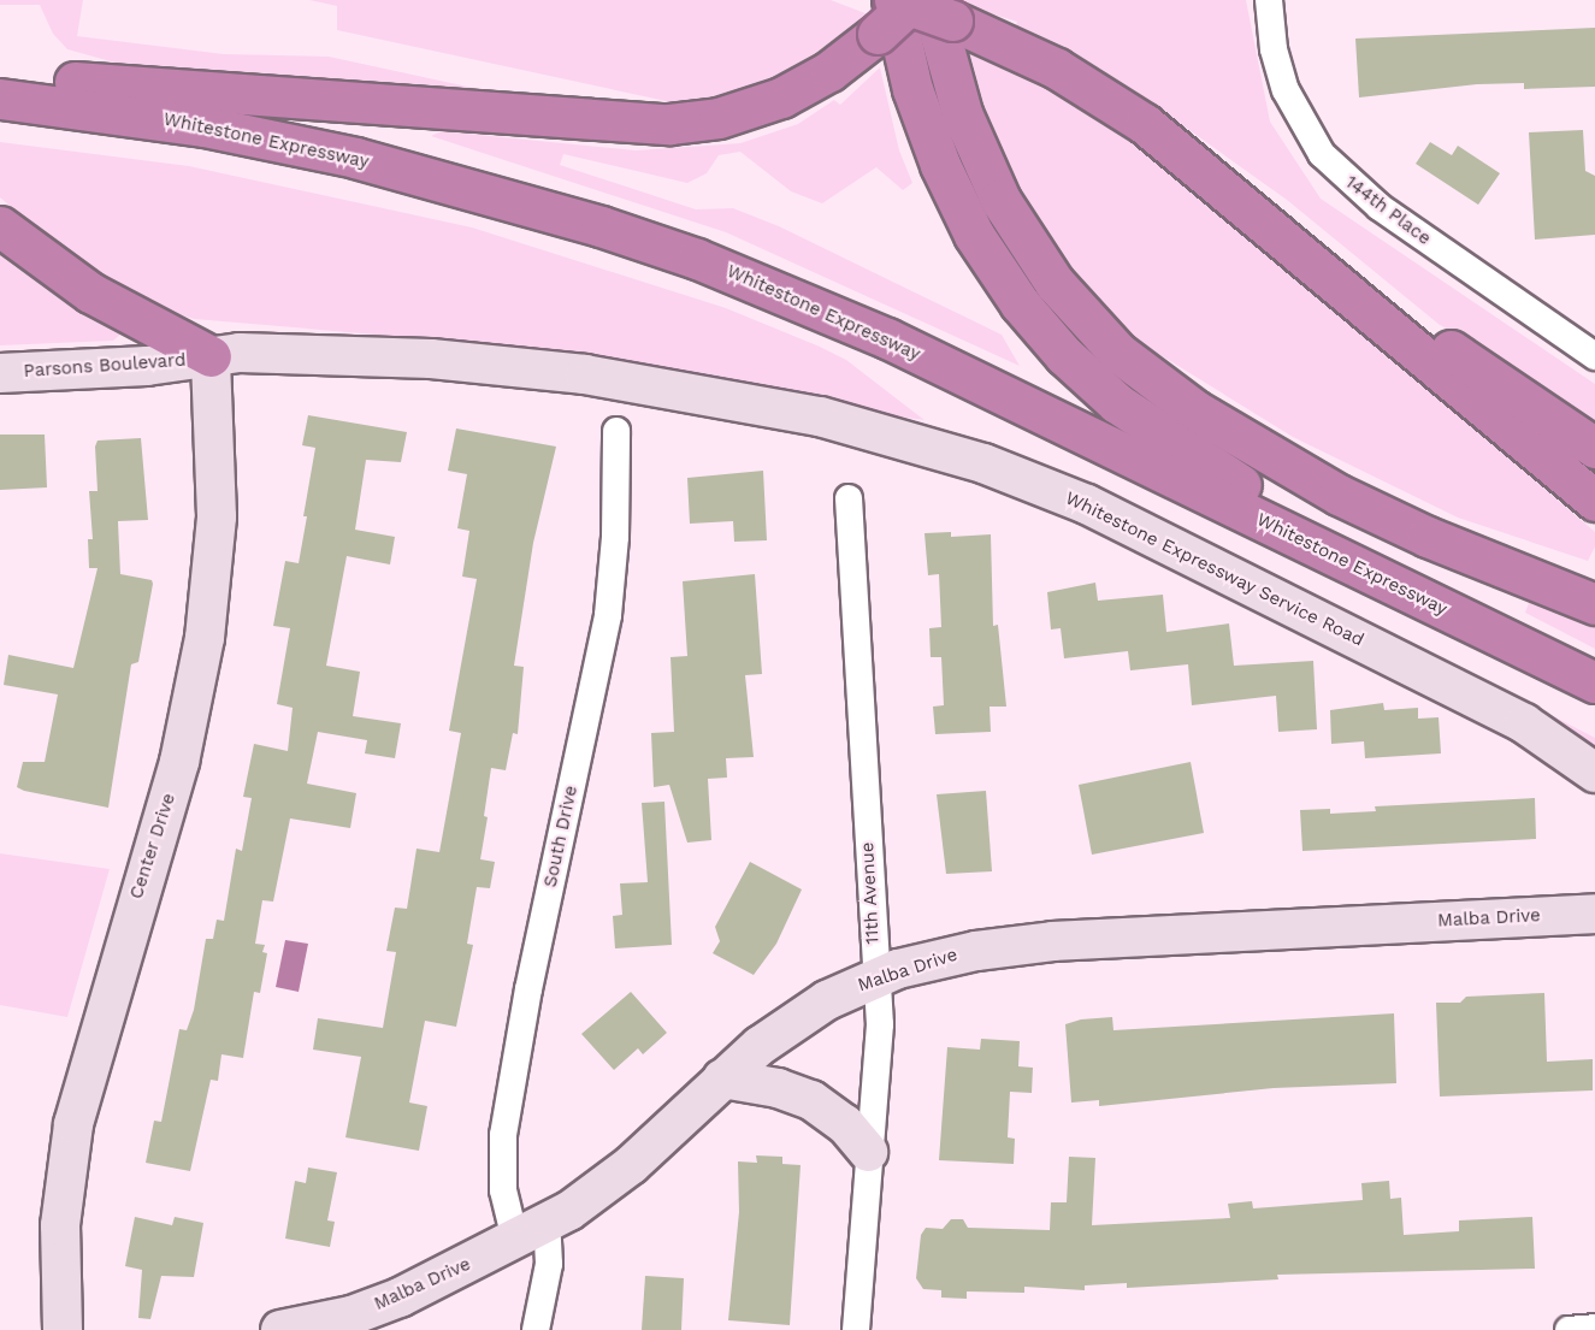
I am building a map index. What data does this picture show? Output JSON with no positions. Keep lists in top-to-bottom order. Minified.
{"streets":{"highway":["Whitestone Expressway"],"street":["144th Place","Parsons Boulevard","Whitestone Expressway Service Road","South Drive","Center Drive","11th Avenue","Malba Drive"]},"crossings":[["Parsons Boulevard","Whitestone Expressway Service Road"],["Parsons Boulevard","Center Drive"],["Whitestone Expressway Service Road","Center Drive"],["South Drive","Malba Drive"],["11th Avenue","Malba Drive"]]}
